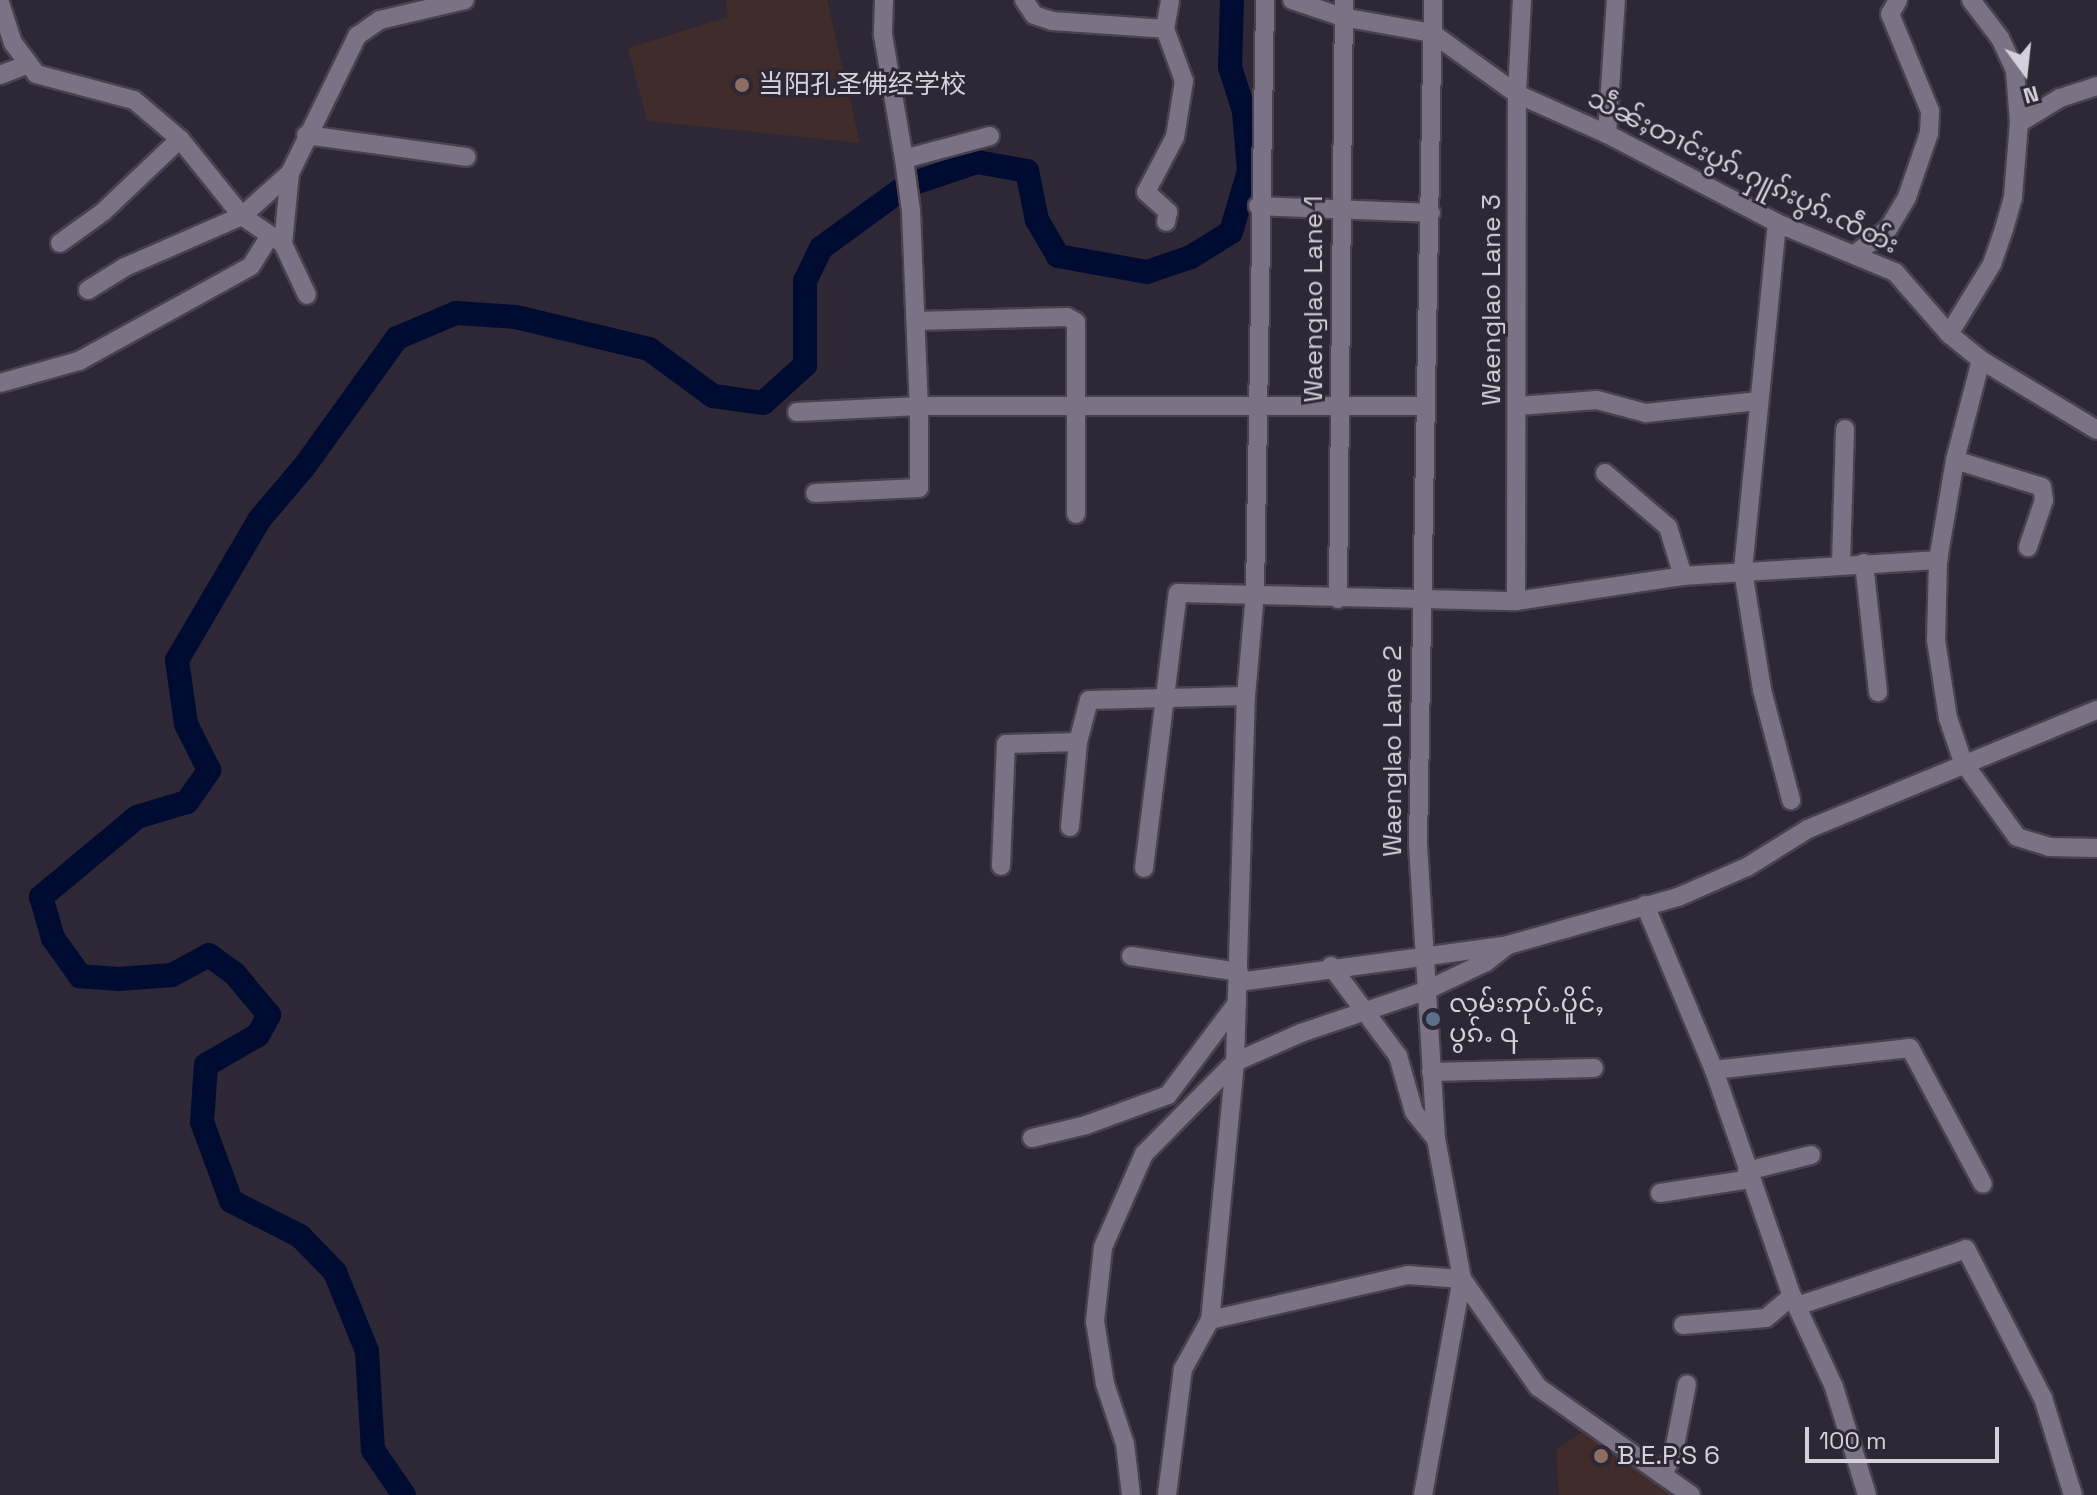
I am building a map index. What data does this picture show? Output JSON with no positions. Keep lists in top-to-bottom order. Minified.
{"streets":{"street":["သဵၼ်ႈတၢင်းပွၵ်ႉႁူၵ်းပွၵ်ႉၸဵတ်း","Waenglao Lane 1","Waenglao Lane 3","Waenglao Lane 2"]},"crossings":[["သဵၼ်ႈတၢင်းပွၵ်ႉႁူၵ်းပွၵ်ႉၸဵတ်း","Waenglao Lane 1"],["သဵၼ်ႈတၢင်းပွၵ်ႉႁူၵ်းပွၵ်ႉၸဵတ်း","Waenglao Lane 3"],["သဵၼ်ႈတၢင်းပွၵ်ႉႁူၵ်းပွၵ်ႉၸဵတ်း","Waenglao Lane 2"]],"places":["当阳孔圣佛经学校","လုမ်းဢုပ်ႉပိူင်ႇ ပွၵ်ႉ ႖","B.E.P.S 6"],"scale_bar":"100 m","north":"bottom"}
